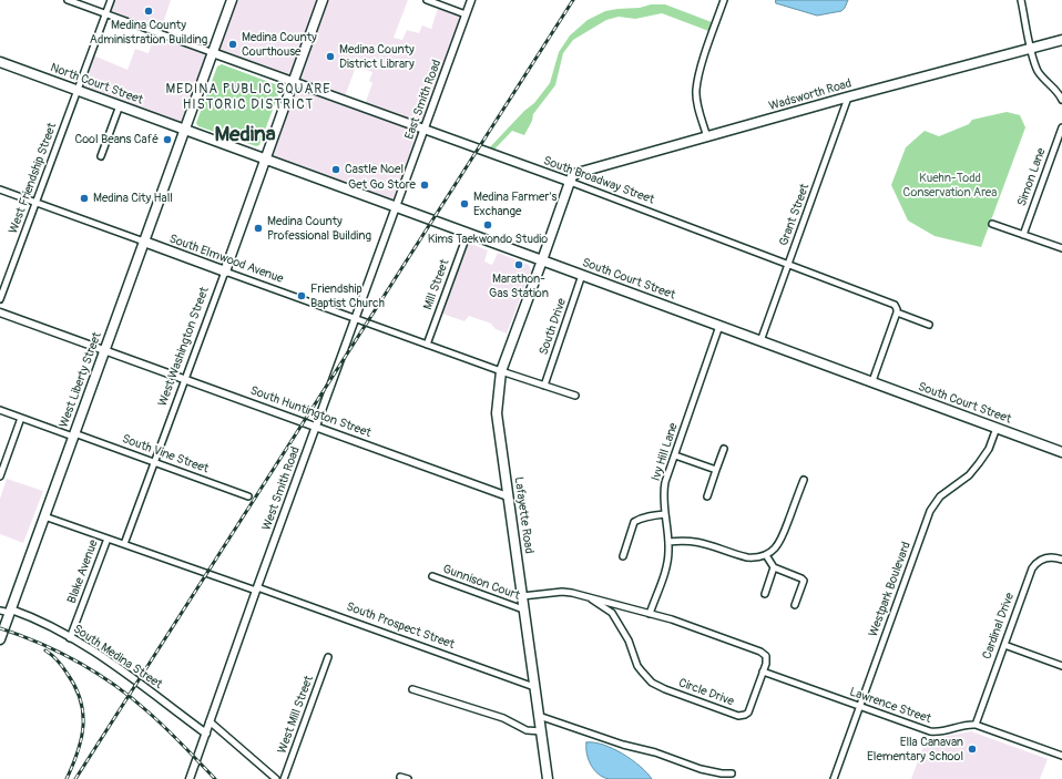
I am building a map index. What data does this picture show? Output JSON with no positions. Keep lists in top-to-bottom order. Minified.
{"streets":{"main road":["North Court Street","Wadsworth Road","South Broadway Street","South Elmwood Avenue","South Court Street","West Washington Street","West Liberty Street","Lafayette Road"],"street":["East Smith Road","Simon Lane","West Friendship Street","Grant Street","Mill Street","South Drive","South Huntington Street","Ivy Hill Lane","South Vine Street","West Smith Road","Blake Avenue","Gunnison Court","Westpark Boulevard","South Prospect Street","Cardinal Drive","South Medina Street","Circle Drive","Lawrence Street","West Mill Street"]},"crossings":[["North Court Street","West Friendship Street"],["North Court Street","South Court Street"],["North Court Street","West Liberty Street"],["Wadsworth Road","South Broadway Street"],["Wadsworth Road","Grant Street"],["Wadsworth Road","Lafayette Road"],["East Smith Road","South Broadway Street"],["East Smith Road","South Court Street"],["East Smith Road","West Smith Road"],["South Broadway Street","Grant Street"],["South Broadway Street","West Washington Street"],["South Broadway Street","West Liberty Street"],["South Broadway Street","Lafayette Road"],["Grant Street","South Court Street"],["South Elmwood Avenue","Mill Street"],["South Elmwood Avenue","South Drive"],["South Elmwood Avenue","West Washington Street"],["South Elmwood Avenue","West Liberty Street"],["South Elmwood Avenue","West Smith Road"],["South Elmwood Avenue","Lafayette Road"],["South Court Street","Mill Street"],["South Court Street","South Drive"],["South Court Street","West Washington Street"],["South Court Street","West Liberty Street"],["South Court Street","Ivy Hill Lane"],["South Court Street","West Smith Road"],["South Court Street","Lafayette Road"],["South Court Street","Westpark Boulevard"],["West Washington Street","South Huntington Street"],["West Washington Street","South Vine Street"],["West Washington Street","South Prospect Street"],["West Liberty Street","South Huntington Street"],["West Liberty Street","South Vine Street"],["West Liberty Street","South Prospect Street"],["West Liberty Street","South Medina Street"],["South Huntington Street","West Smith Road"],["South Huntington Street","Lafayette Road"],["Ivy Hill Lane","Circle Drive"],["West Smith Road","South Prospect Street"],["West Smith Road","South Medina Street"],["Lafayette Road","Gunnison Court"],["Lafayette Road","South Prospect Street"],["Lafayette Road","Circle Drive"],["Blake Avenue","South Prospect Street"],["Blake Avenue","South Medina Street"],["Westpark Boulevard","Lawrence Street"],["Cardinal Drive","Lawrence Street"],["Circle Drive","Lawrence Street"]],"districts":["MEDINA PUBLIC SQUARE HISTORIC DISTRICT","Medina"],"parks":["Kuehn-Todd Conservation Area"],"places":["Medina County Administration Building","Medina County Courthouse","Medina County District Library","Cool Beans Café","Castle Noel","Get Go Store","Medina City Hall","Medina Farmer's Exchange","Kims Taekwondo Studio","Medina County Professional Building","Marathon- Gas Station","Friendship Baptist Church","Ella Canavan Elementary School"]}
